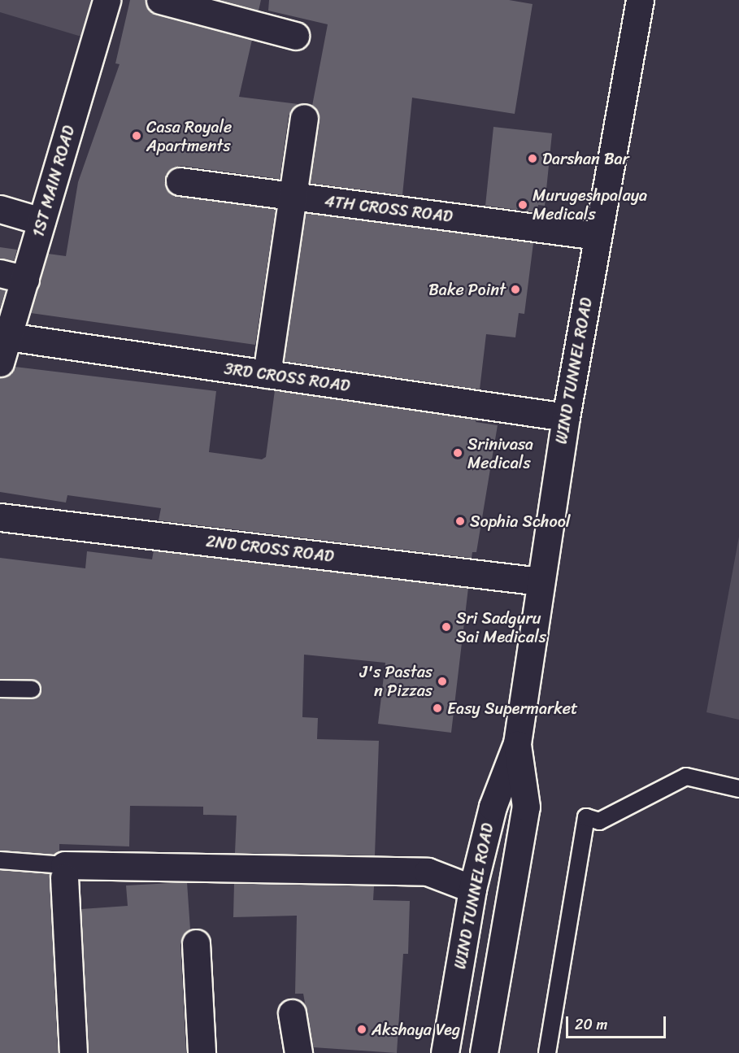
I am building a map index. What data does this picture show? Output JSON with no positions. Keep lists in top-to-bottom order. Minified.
{"streets":{"street":["1ST MAIN ROAD","4TH CROSS ROAD","WIND TUNNEL ROAD","3RD CROSS ROAD","2ND CROSS ROAD"]},"crossings":[["1ST MAIN ROAD","3RD CROSS ROAD"],["4TH CROSS ROAD","WIND TUNNEL ROAD"],["WIND TUNNEL ROAD","3RD CROSS ROAD"],["WIND TUNNEL ROAD","2ND CROSS ROAD"]],"places":["Casa Royale Apartments","Darshan Bar","Murugeshpalaya Medicals","Bake Point","Srinivasa Medicals","Sophia School","Sri Sadguru Sai Medicals","J's Pastas n Pizzas","Easy Supermarket","Akshaya Veg"],"scale_bar":"20 m"}
